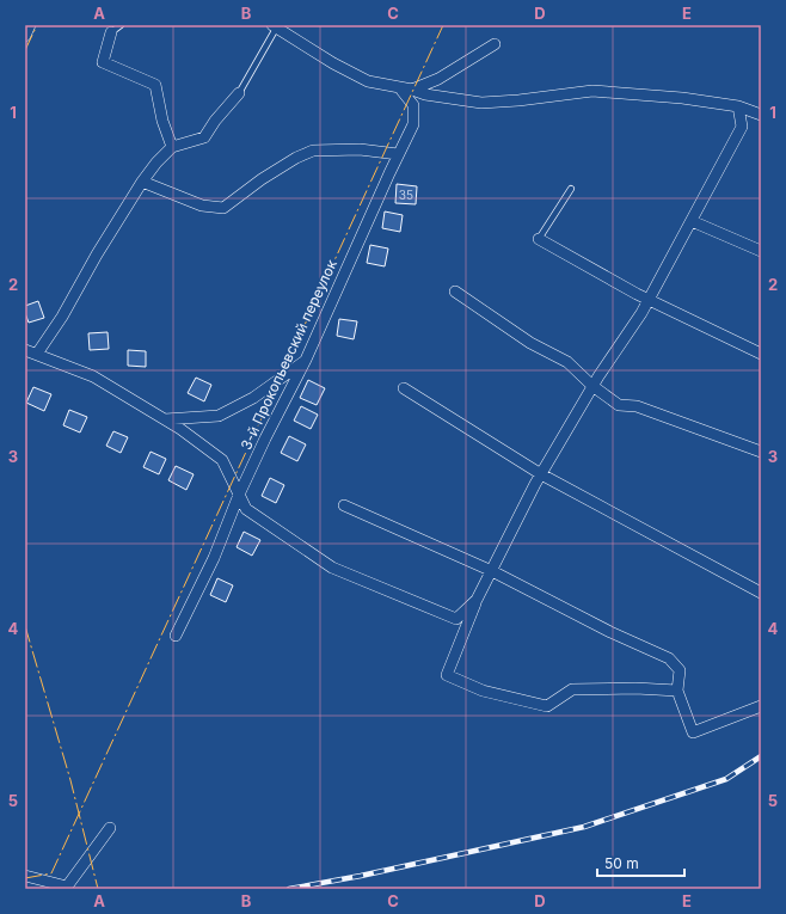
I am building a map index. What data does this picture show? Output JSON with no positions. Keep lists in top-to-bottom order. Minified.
{"streets":{"street":["3-й Прокопьевский переулок"]},"house_numbers":["35"],"scale_bar":"50 m","grid":{"columns":["A","B","C","D","E"],"rows":["1","2","3","4","5"]}}
